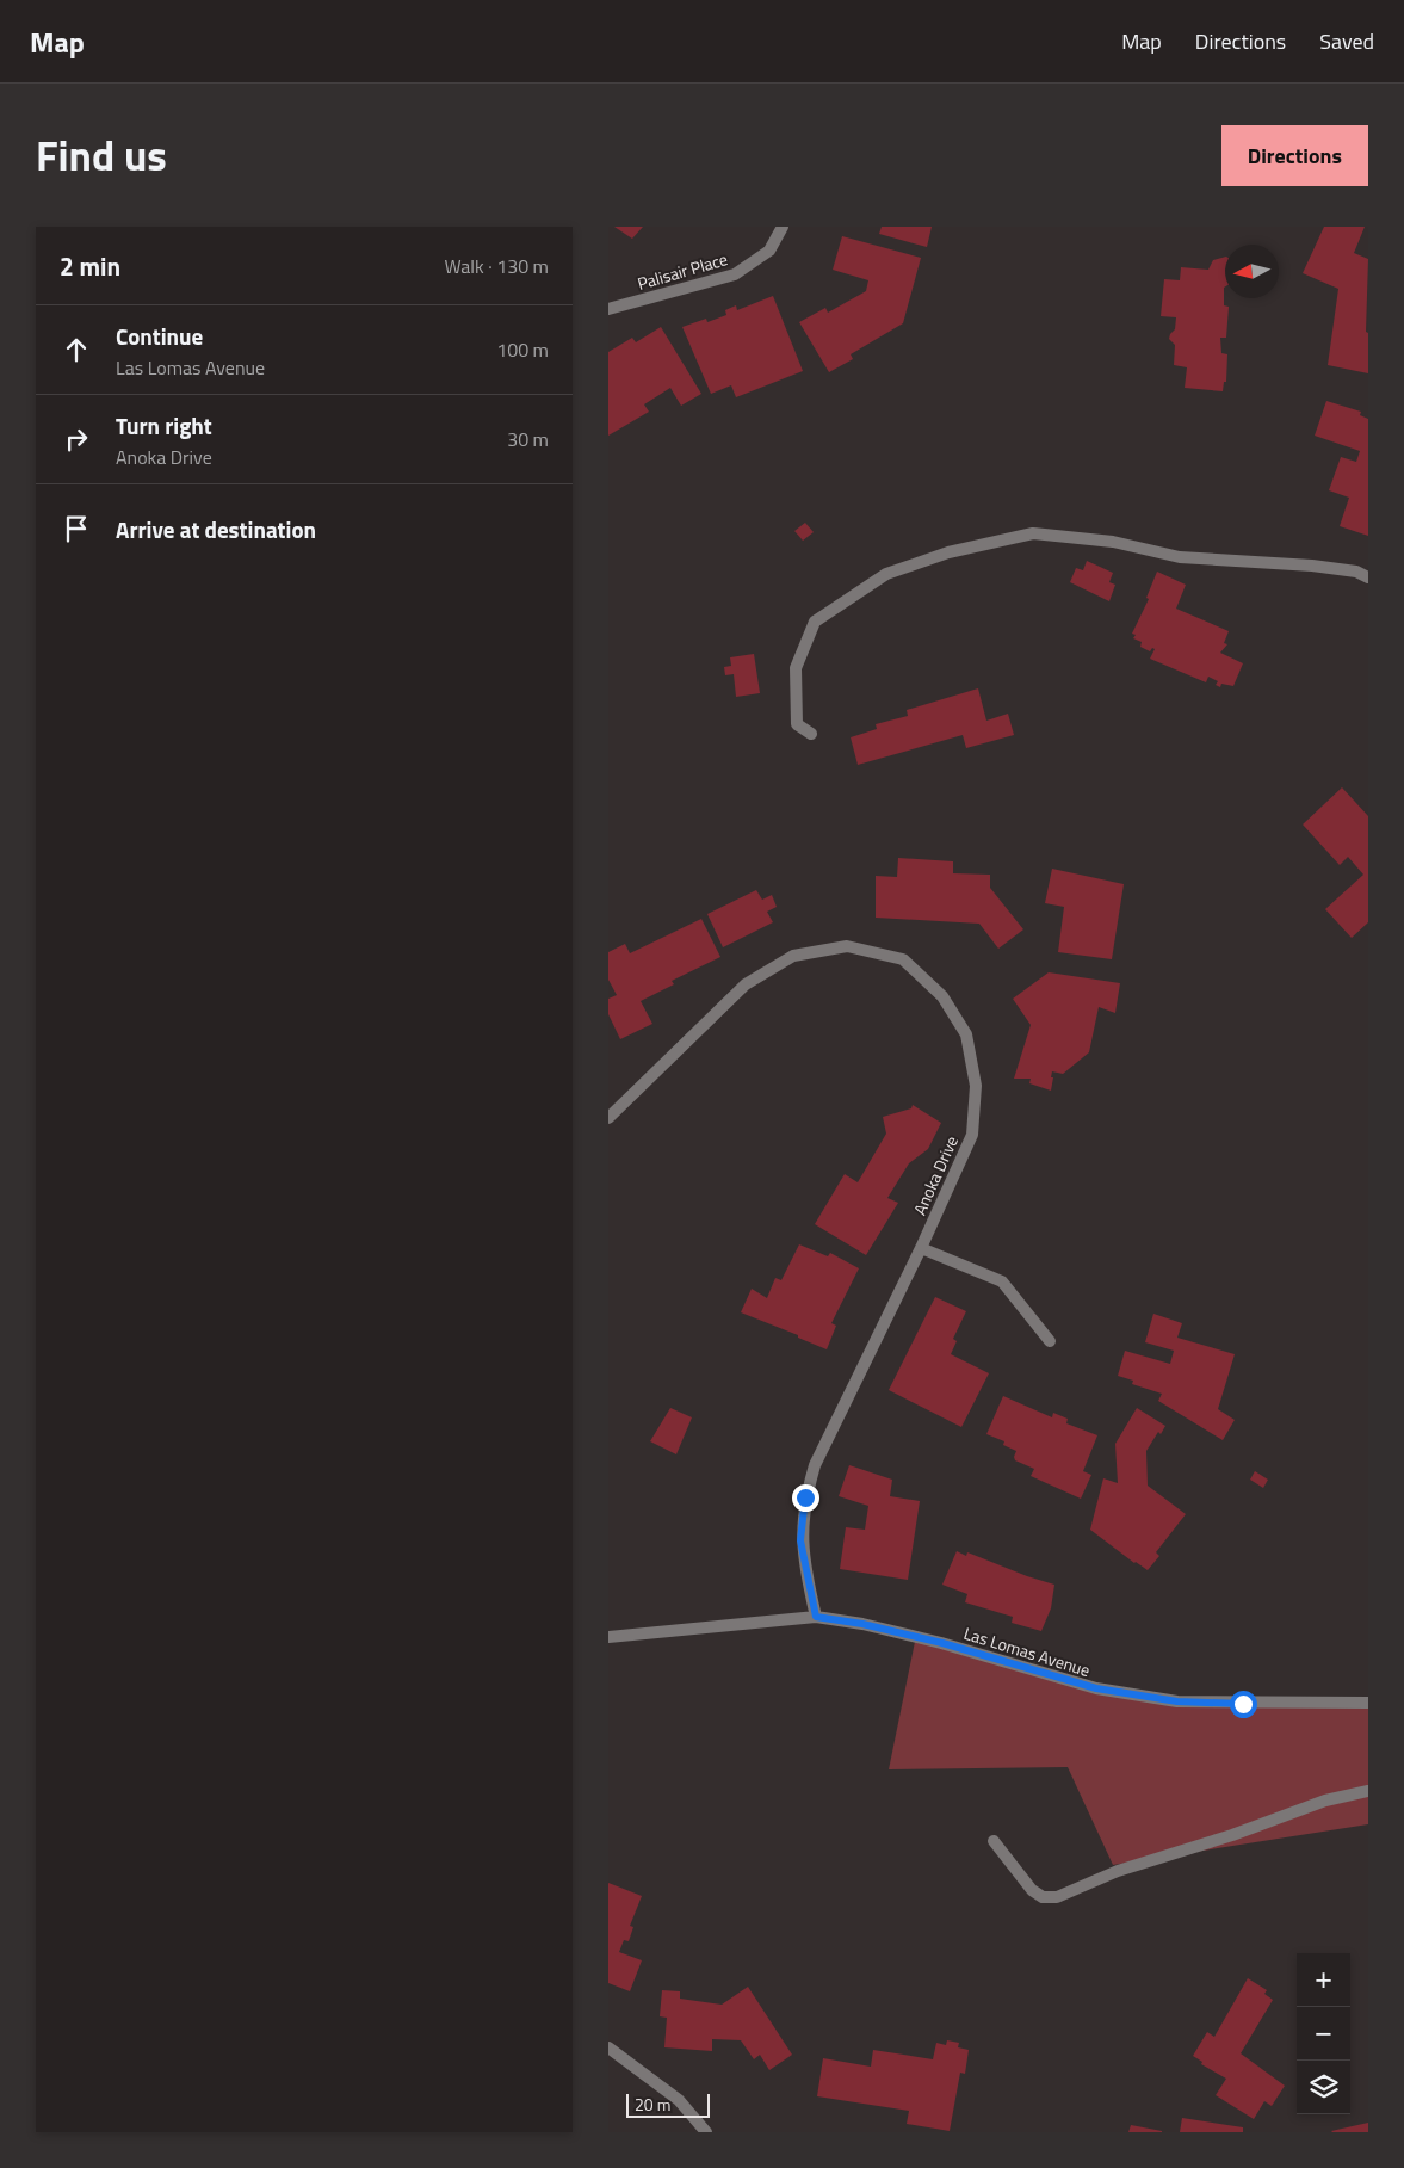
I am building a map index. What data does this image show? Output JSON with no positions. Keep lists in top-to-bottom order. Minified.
{"streets":{"street":["Palisair Place","Anoka Drive","Las Lomas Avenue"]},"crossings":[["Anoka Drive","Las Lomas Avenue"]],"scale_bar":"20 m","north":"left","page":{"header":"Map","nav":["Map","Directions","Saved"],"title":"Find us","buttons":"Directions","heading":["2 min","Walk · 130 m"],"list":[["Continue","Las Lomas Avenue","100 m"],["Turn right","Anoka Drive","30 m"],"Arrive at destination"],"map_buttons":["+","−"],"scale":"20 m"}}
